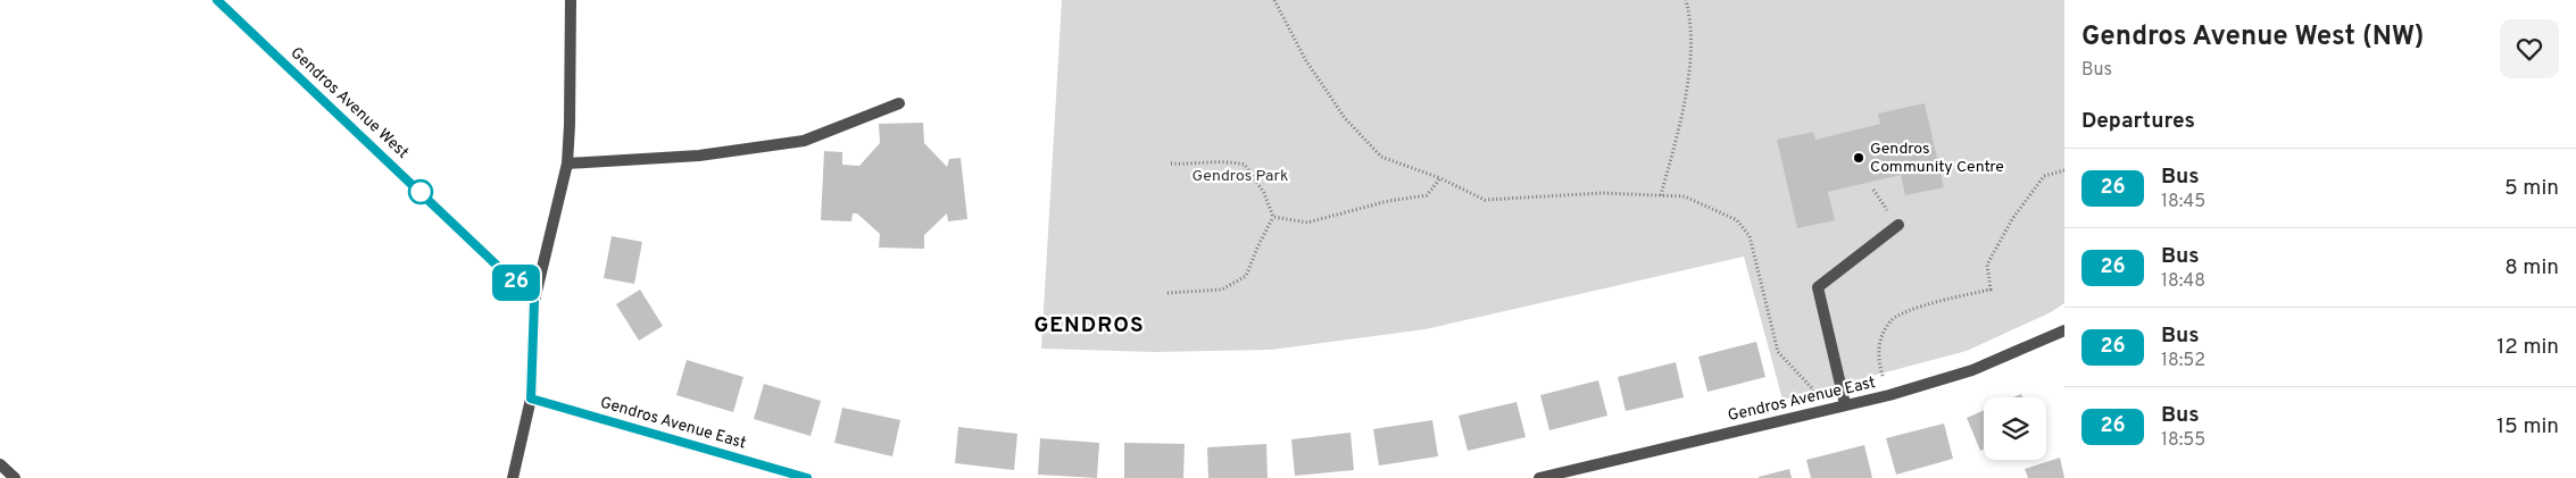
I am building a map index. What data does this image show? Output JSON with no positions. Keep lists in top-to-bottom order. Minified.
{"streets":{"street":["Gendros Avenue West","Gendros Avenue East"]},"districts":["GENDROS"],"parks":["Gendros Park"],"places":["Gendros Community Centre"],"lines":["bus line 26"],"page":{"on_map":"26","heading":[["Gendros Avenue West (NW)","Bus"],"Departures"],"list":[{"mark":"26","name":"Bus","note":"18:45","value":"5 min"},{"mark":"26","name":"Bus","note":"18:48","value":"8 min"},{"mark":"26","name":"Bus","note":"18:52","value":"12 min"},{"mark":"26","name":"Bus","note":"18:55","value":"15 min"}]}}
